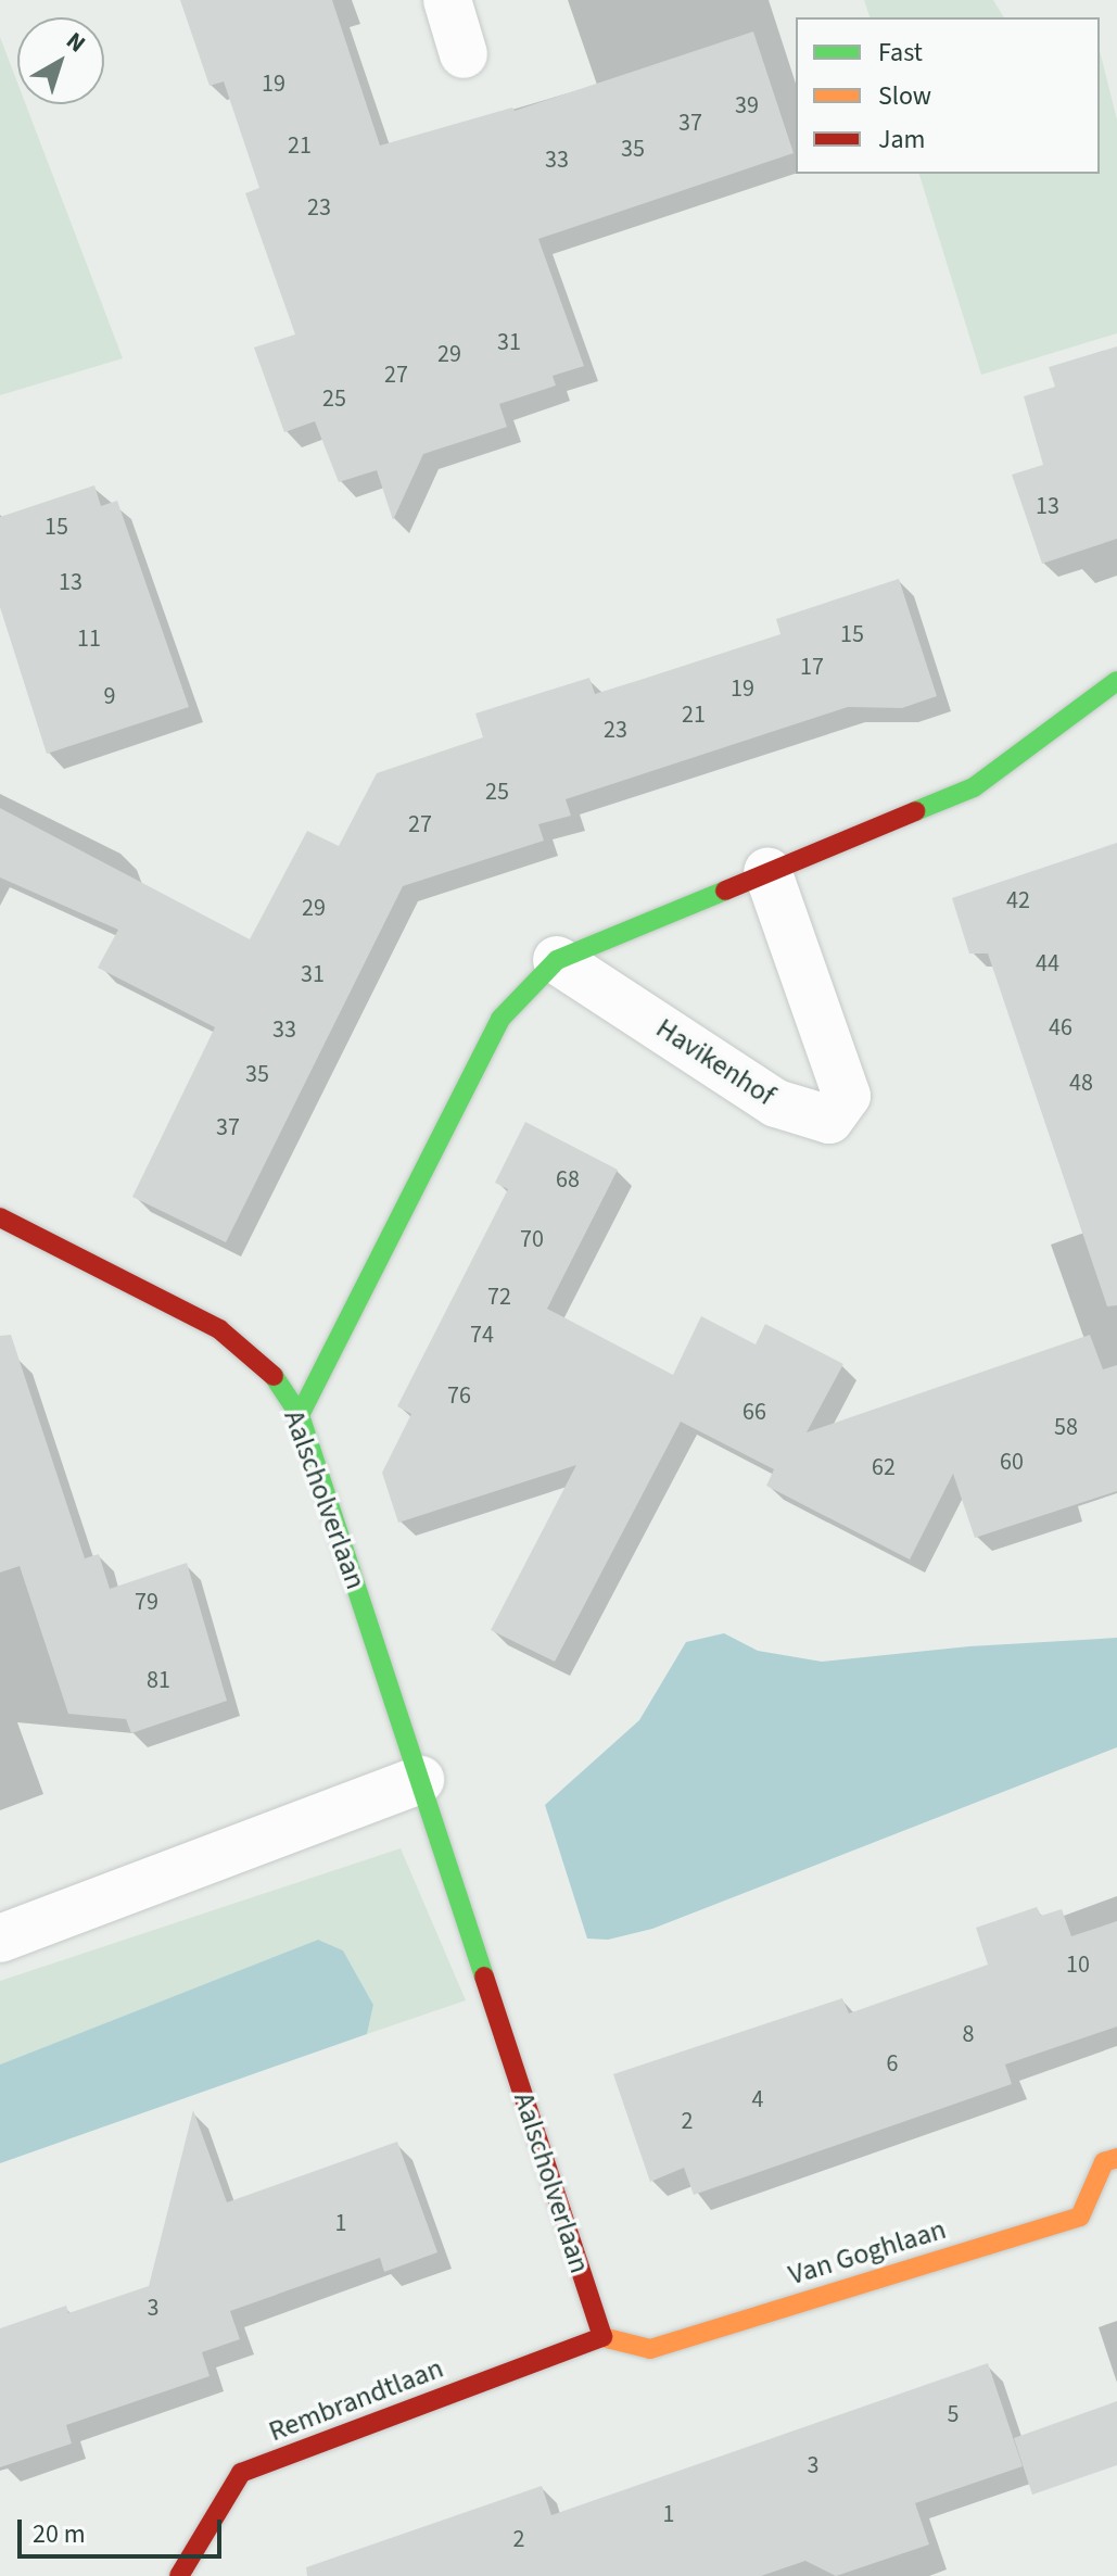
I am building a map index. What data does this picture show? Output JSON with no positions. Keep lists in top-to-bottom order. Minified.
{"streets":{"street":["Havikenhof","Aalscholverlaan","Van Goghlaan","Rembrandtlaan"]},"crossings":[["Aalscholverlaan","Van Goghlaan"],["Aalscholverlaan","Rembrandtlaan"],["Van Goghlaan","Rembrandtlaan"]],"house_numbers":["19","39","37","21","35","33","23","31","29","27","25","13","15","13","15","11","17","19","9","21","23","25","27","42","29","44","31","46","33","35","48","37","68","70","72","74","76","66","58","60","62","79","81","10","8","6","4","2","1","3","5","3","1","2"],"legend":["Fast","Slow","Jam"],"scale_bar":"20 m","north":"top right"}
